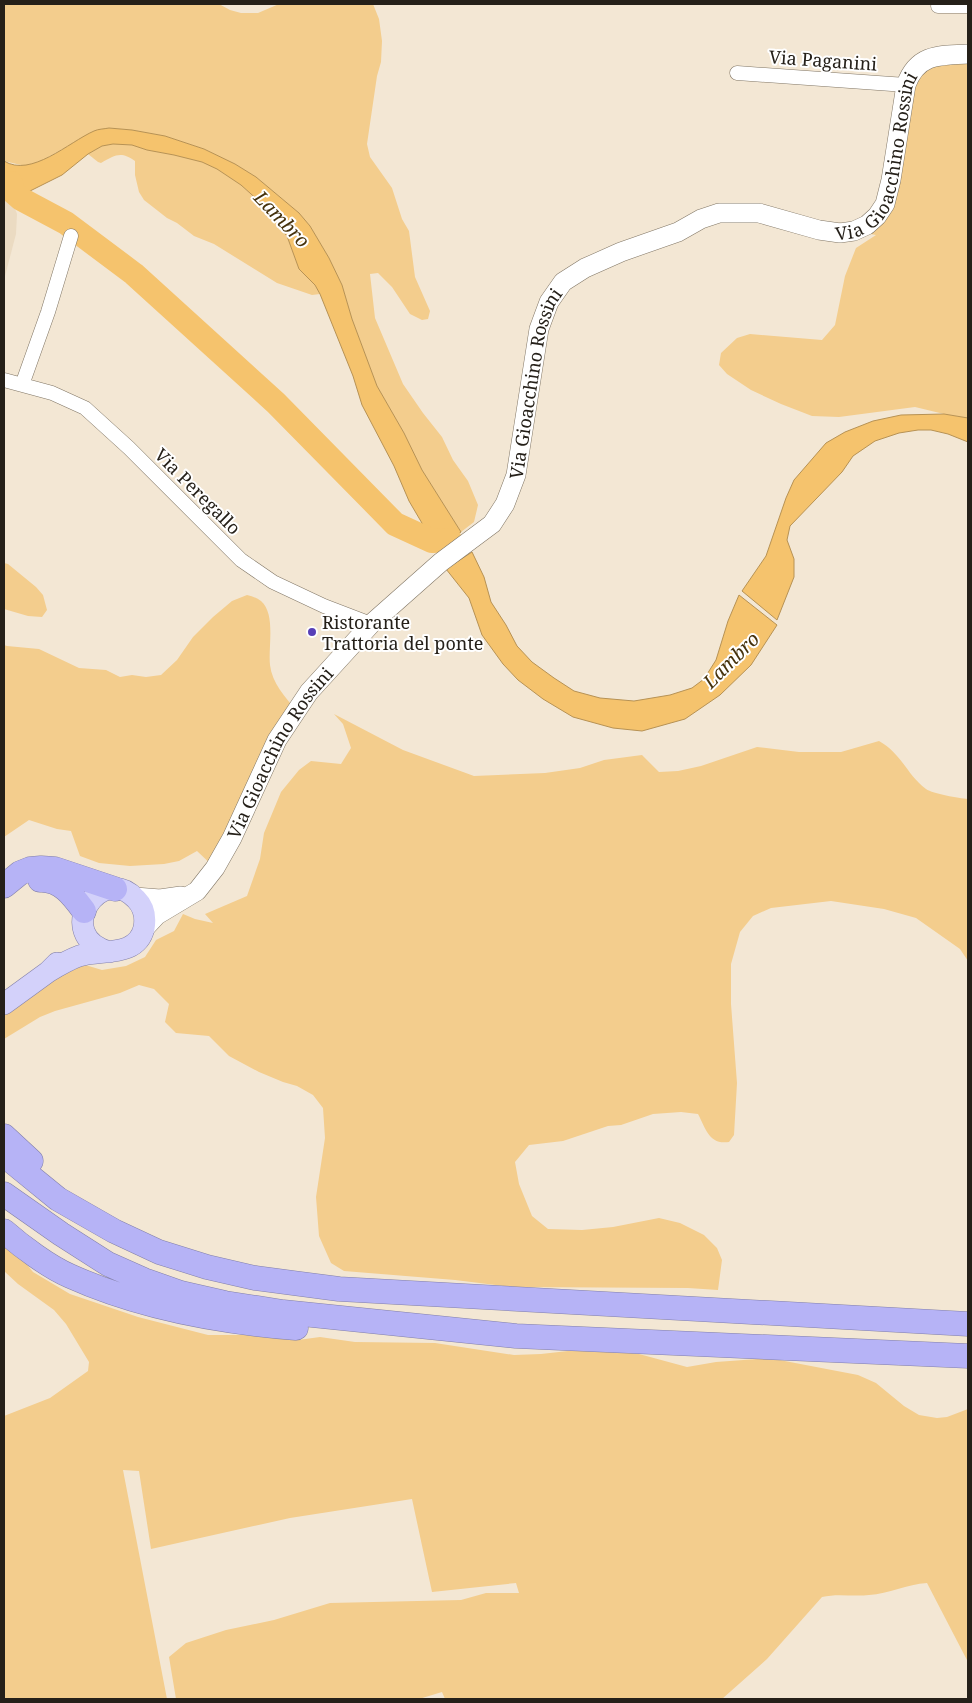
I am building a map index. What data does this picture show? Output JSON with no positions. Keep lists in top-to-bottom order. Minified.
{"streets":{"street":["Via Paganini","Via Gioacchino Rossini","Via Peregallo"]},"crossings":[["Via Paganini","Via Gioacchino Rossini"],["Via Gioacchino Rossini","Via Peregallo"]],"water":["Lambro"],"places":["Ristorante Trattoria del ponte"]}
